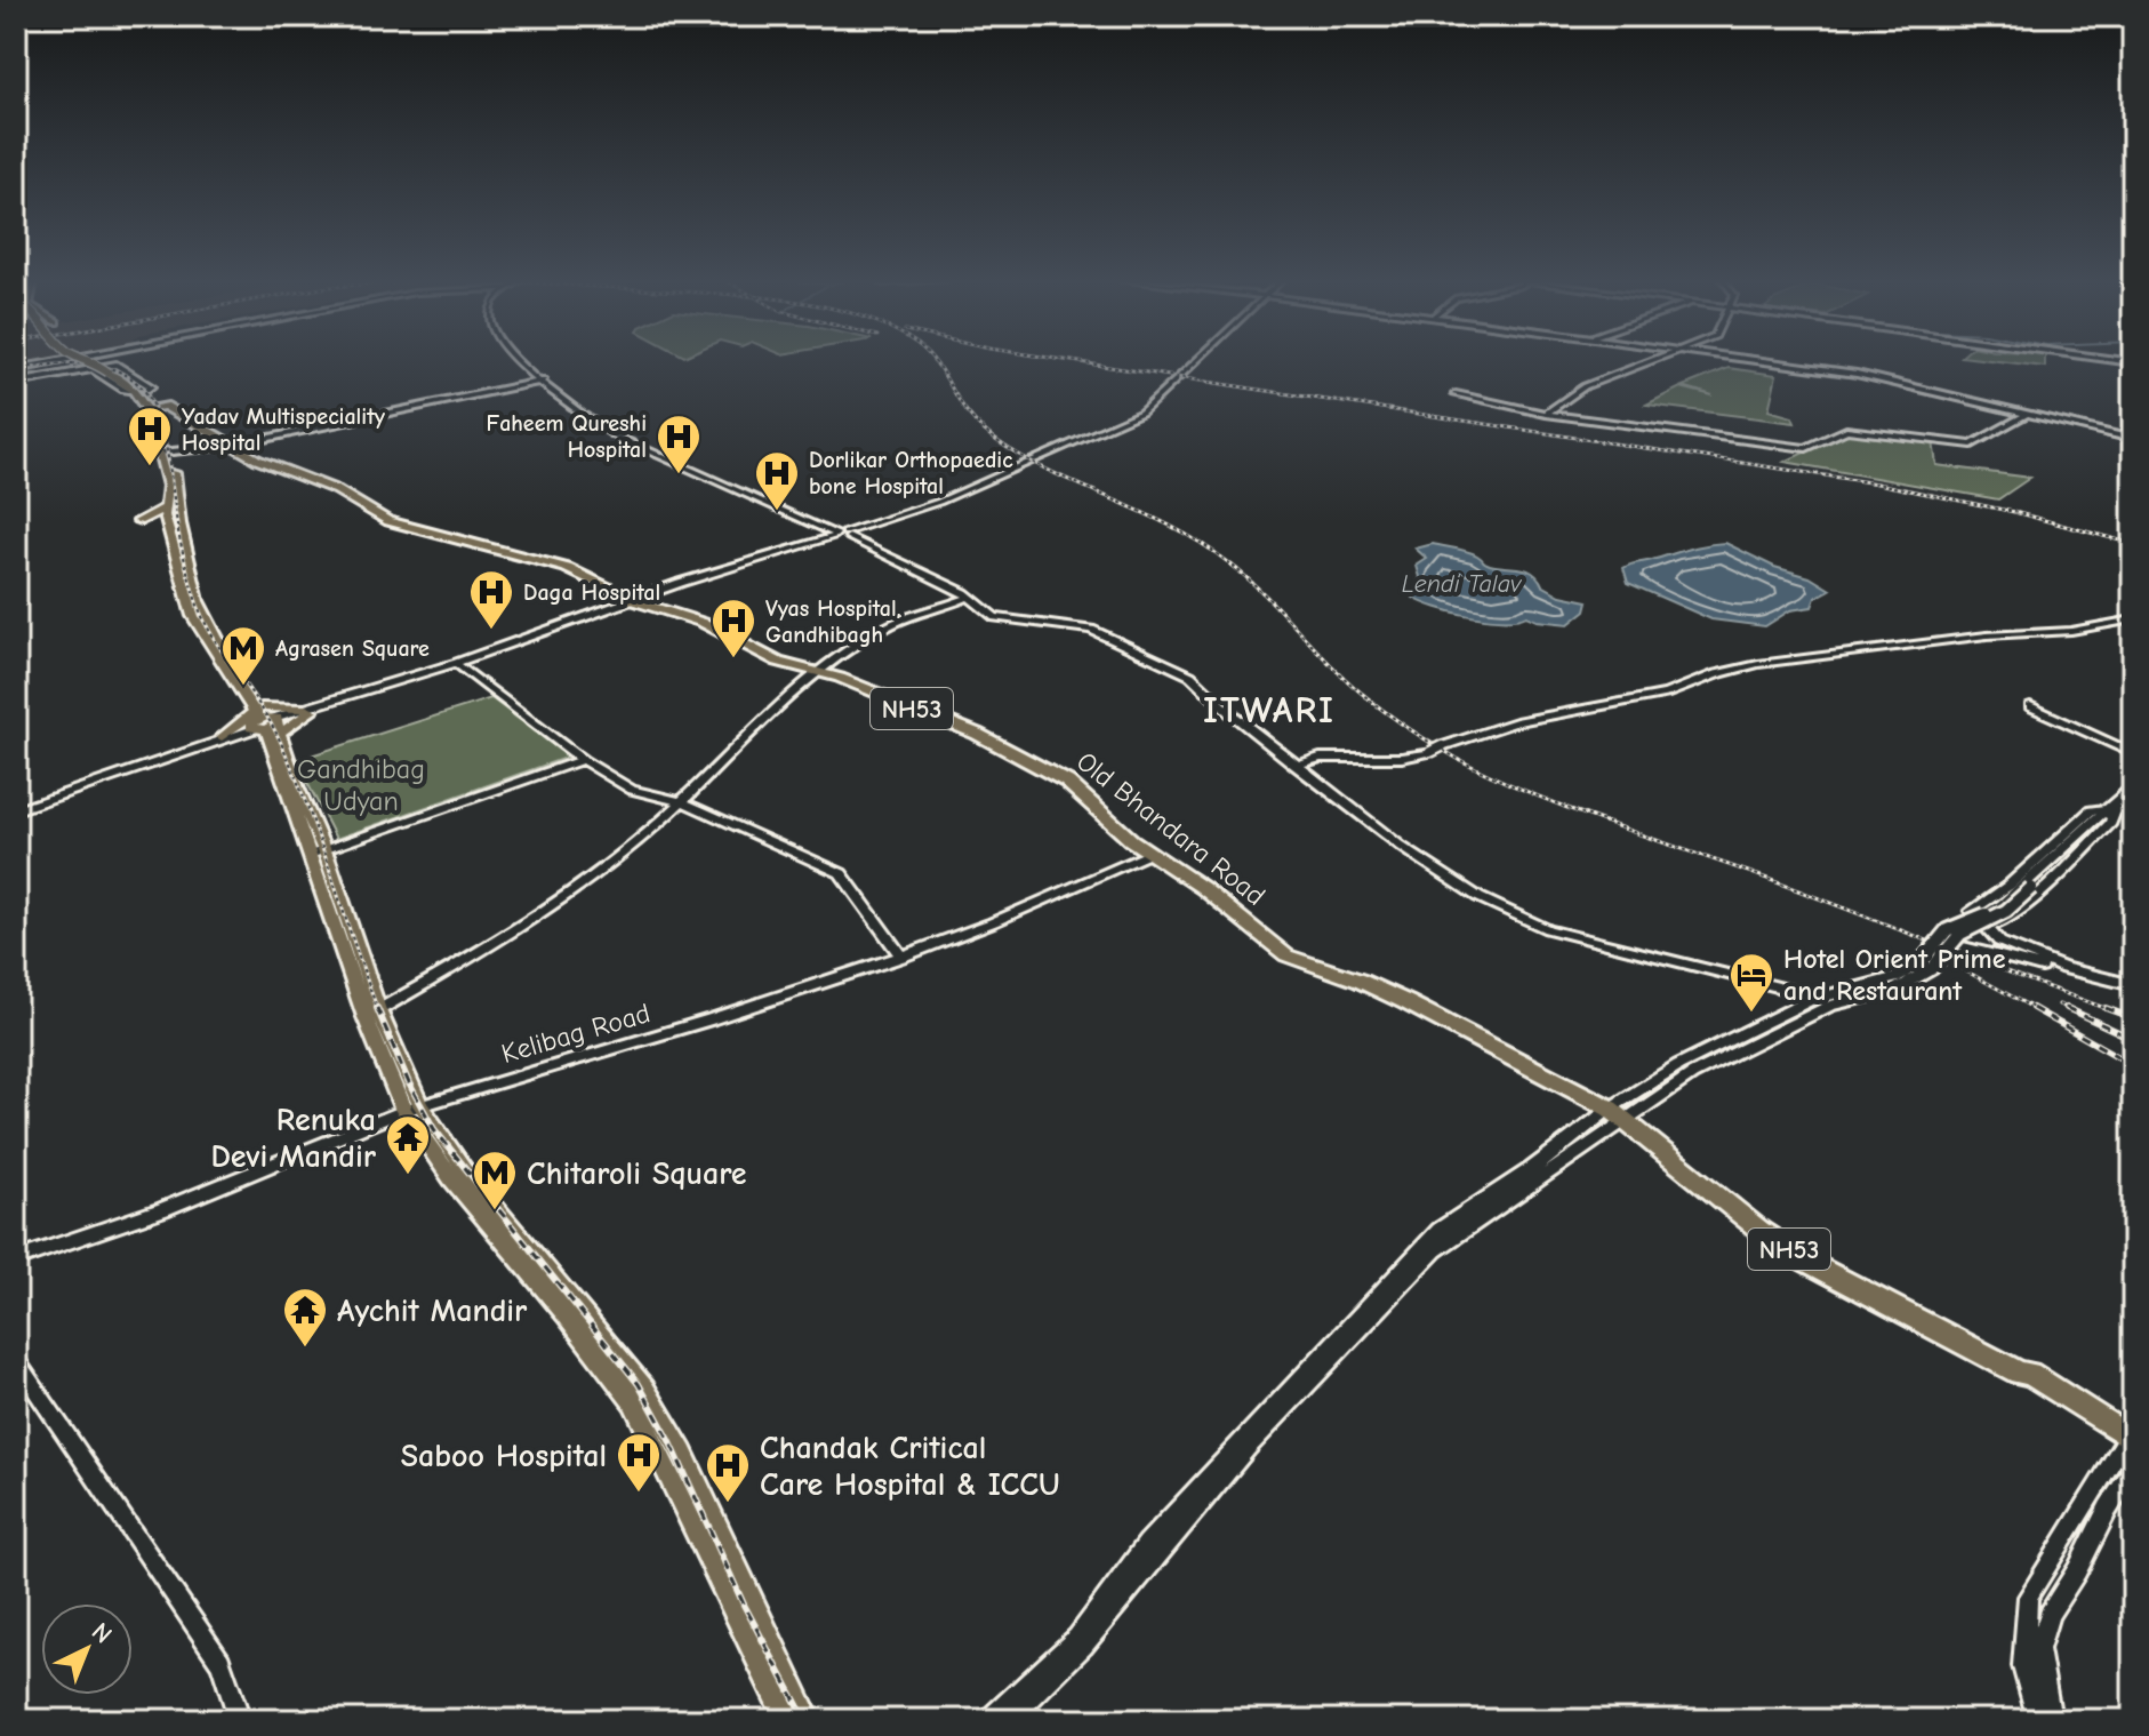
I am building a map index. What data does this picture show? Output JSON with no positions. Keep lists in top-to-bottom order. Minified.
{"streets":{"highway":["NH53","Old Bhandara Road"],"street":["Kelibag Road"]},"crossings":[["Old Bhandara Road","Kelibag Road"]],"districts":["ITWARI"],"water":["Lendi Talav"],"parks":["Gandhibag Udyan"],"places":{"hospital":["Yadav Multispeciality Hospital","Faheem Qureshi Hospital","Dorlikar Orthopaedic bone Hospital","Daga Hospital","Vyas Hospital, Gandhibagh","Saboo Hospital","Chandak Critical Care Hospital & ICCU"],"metro station":["Agrasen Square","Chitaroli Square"],"hotel":["Hotel Orient Prime and Restaurant"],"temple":["Renuka Devi Mandir","Aychit Mandir"]},"north":"top right"}
